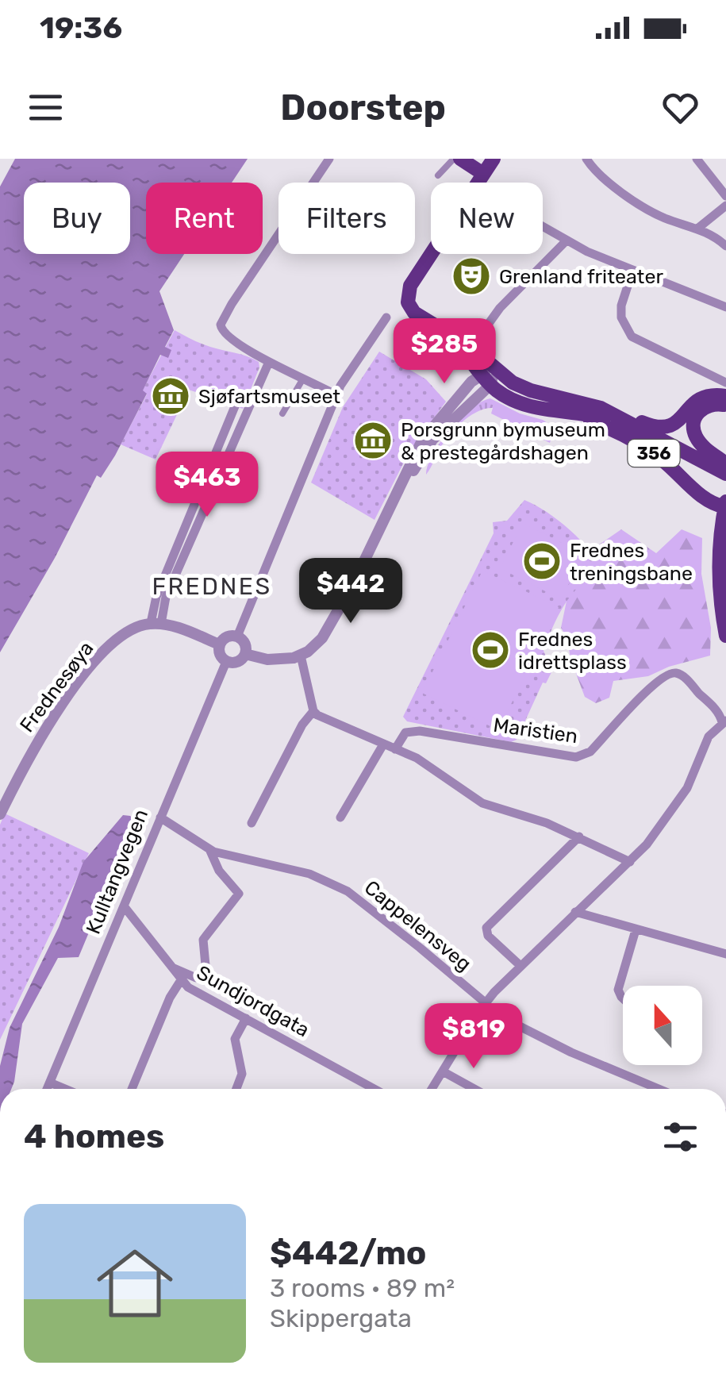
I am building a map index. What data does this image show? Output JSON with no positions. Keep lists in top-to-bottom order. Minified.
{"streets":{"main road":["356"],"street":["Frednesøya","Maristien","Kulltangvegen","Cappelensveg","Sundjordgata"]},"crossings":[["Kulltangvegen","Cappelensveg"],["Kulltangvegen","Sundjordgata"],["Cappelensveg","Sundjordgata"]],"districts":["FREDNES"],"places":{"theatre":["Grenland friteater"],"museum":["Sjøfartsmuseet","Porsgrunn bymuseum & prestegårdshagen"],"sports":["Frednes treningsbane","Frednes idrettsplass"]},"north":"top","page":{"status":"19:36","header":"Doorstep","chip":["Buy","Rent","Filters","New"],"price":["$285","$463","$442","$819"],"heading":"4 homes","list":[{"name":"$442/mo","note":"3 rooms · 89 m² · Skippergata"}]}}
